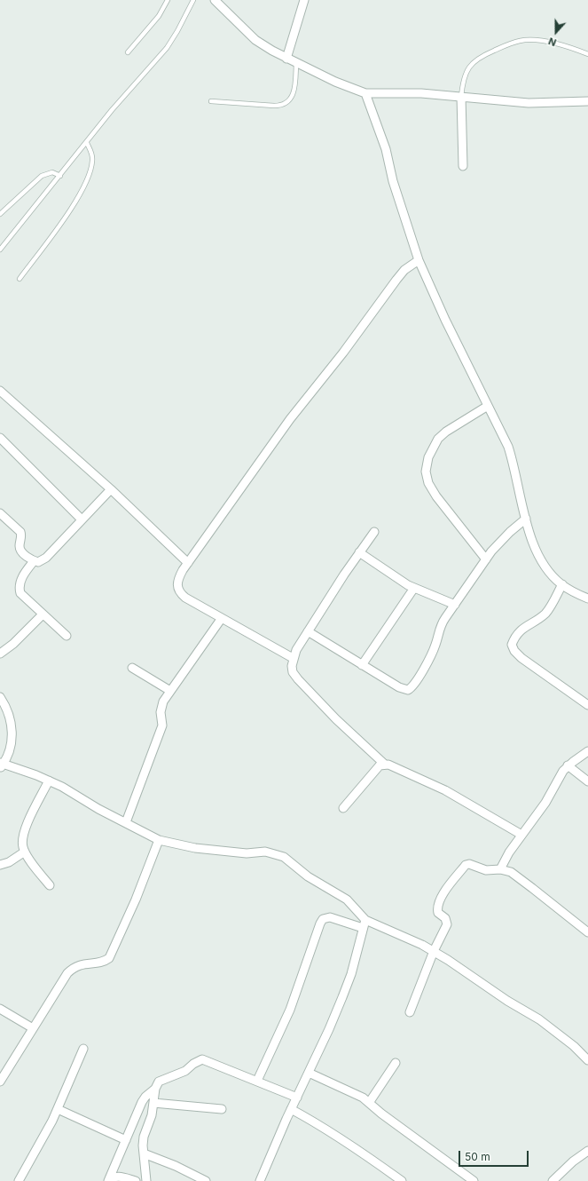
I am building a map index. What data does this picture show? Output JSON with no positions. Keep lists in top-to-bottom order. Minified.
{"scale_bar":"50 m","north":"bottom"}
